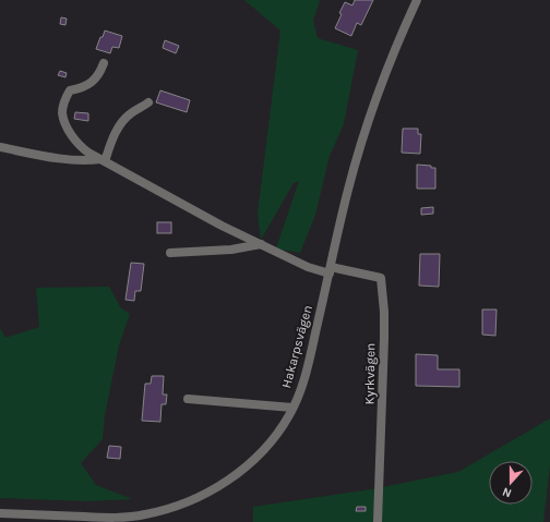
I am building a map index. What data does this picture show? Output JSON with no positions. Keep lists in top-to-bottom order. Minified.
{"streets":{"street":["Hakarpsvägen","Kyrkvägen"]},"crossings":[["Hakarpsvägen","Kyrkvägen"]],"north":"bottom"}
